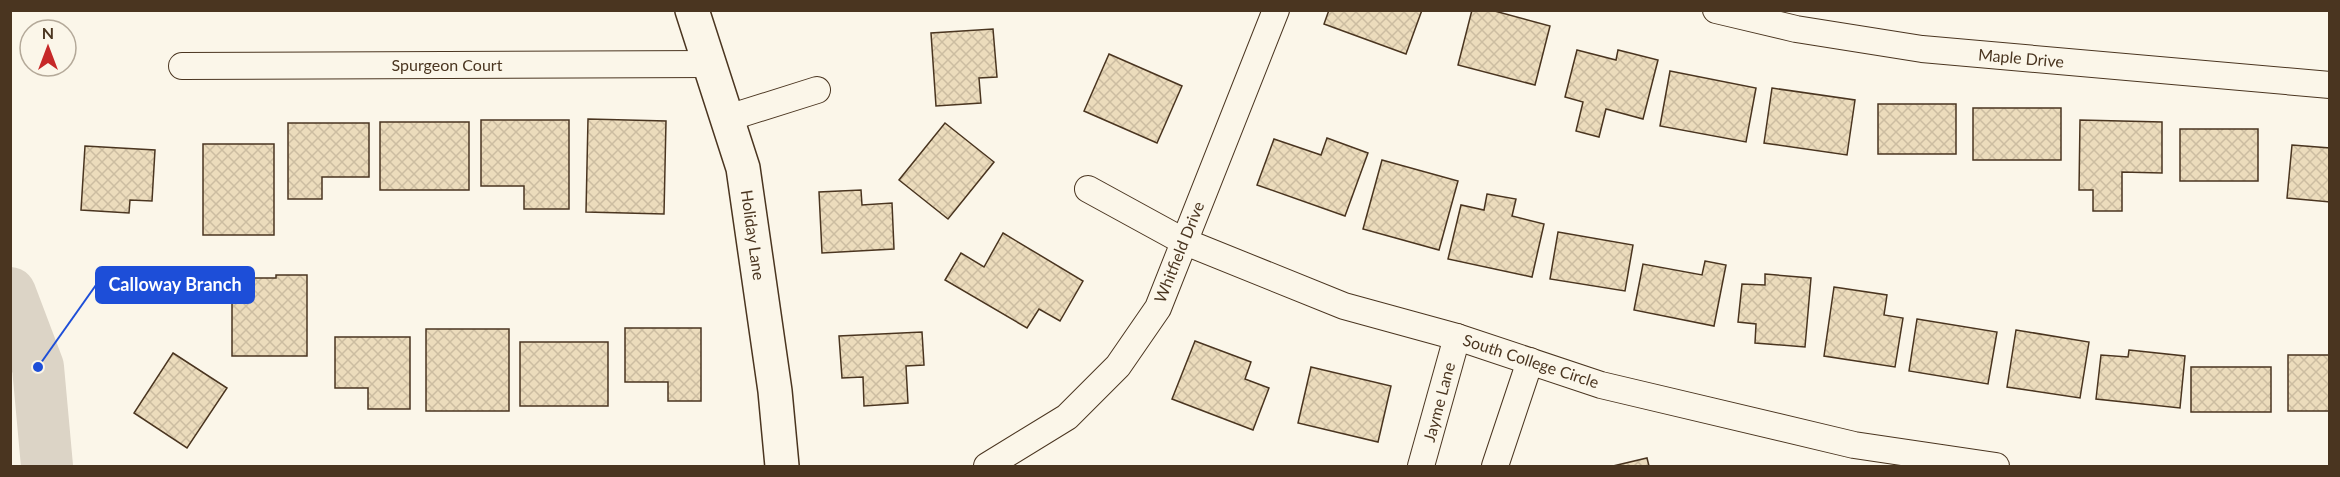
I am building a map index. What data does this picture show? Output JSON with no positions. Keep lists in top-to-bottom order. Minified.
{"streets":{"street":["Maple Drive","Spurgeon Court","Holiday Lane","Whitfield Drive","South College Circle","Jayme Lane"]},"crossings":[["Spurgeon Court","Holiday Lane"],["Whitfield Drive","South College Circle"],["South College Circle","Jayme Lane"]],"places":["Calloway Branch"],"north":"top"}
